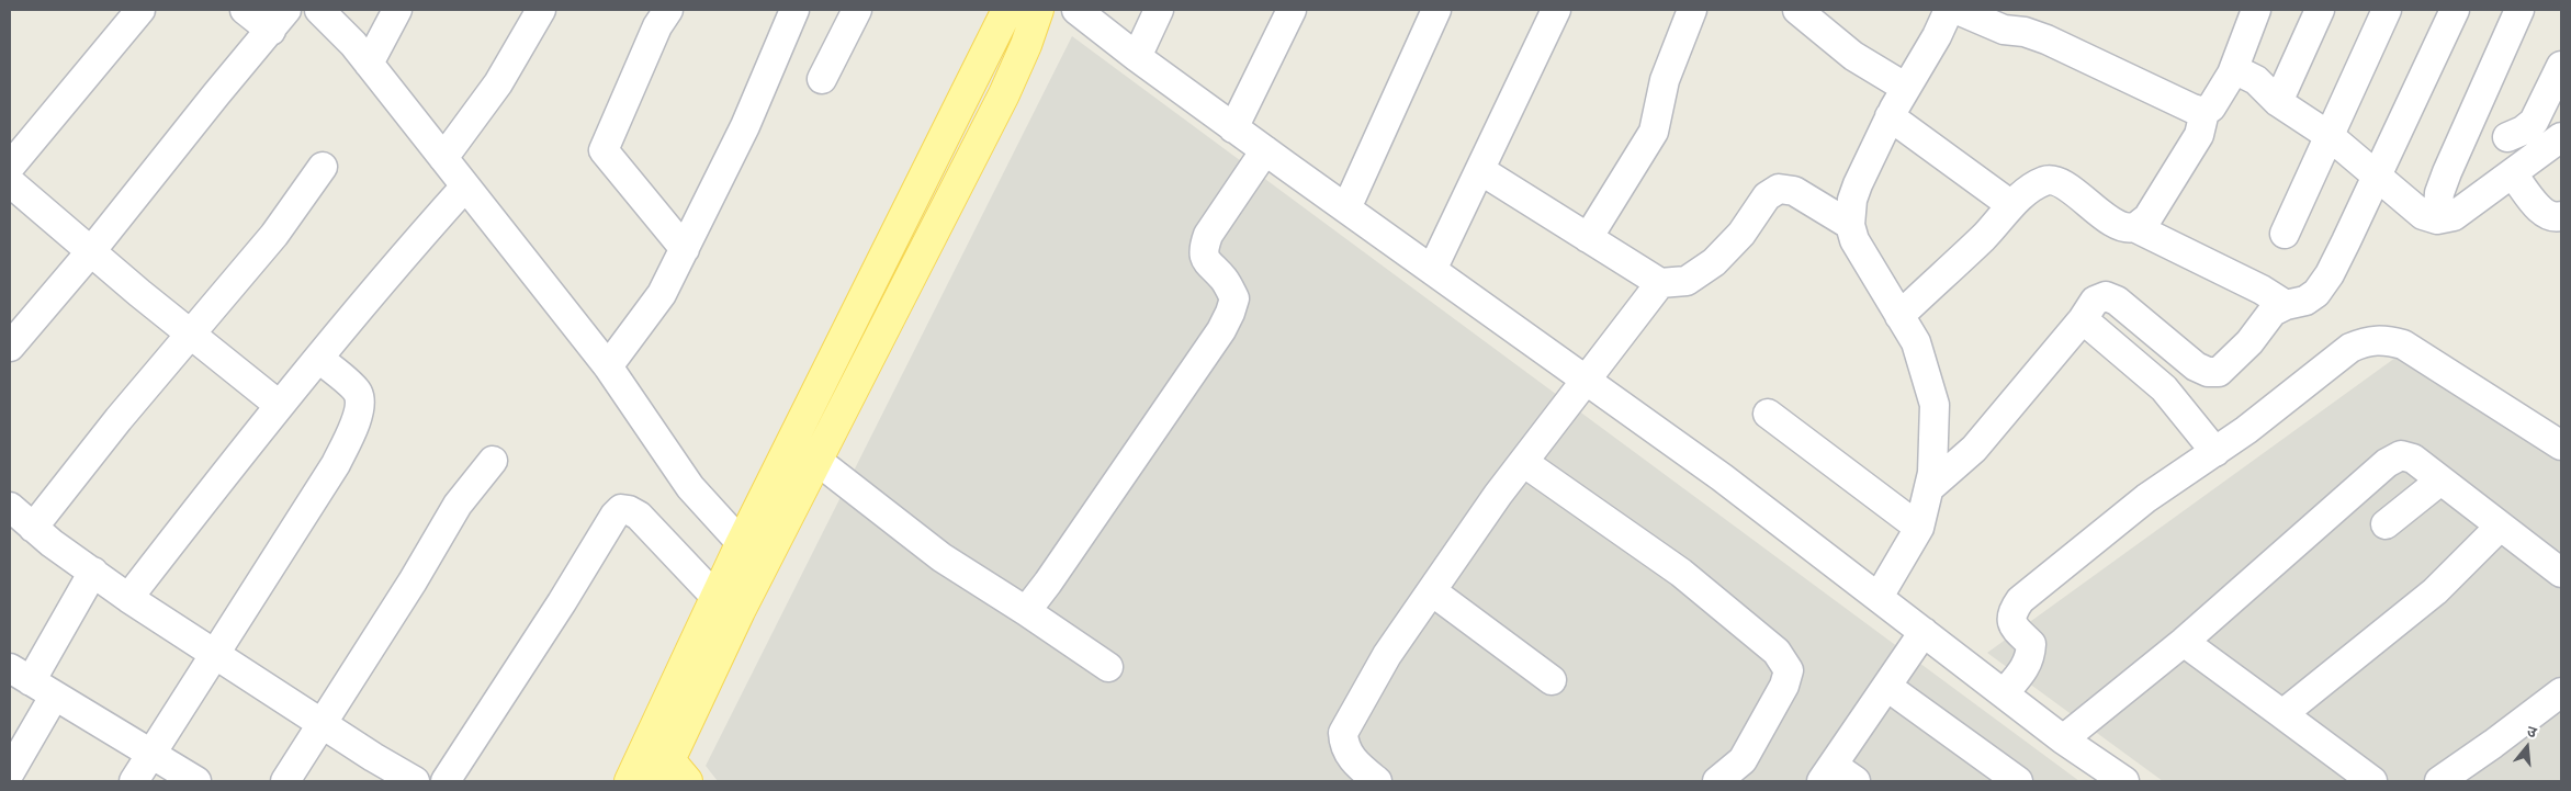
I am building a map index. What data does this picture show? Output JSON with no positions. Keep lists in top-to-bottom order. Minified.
{"north":"top"}
